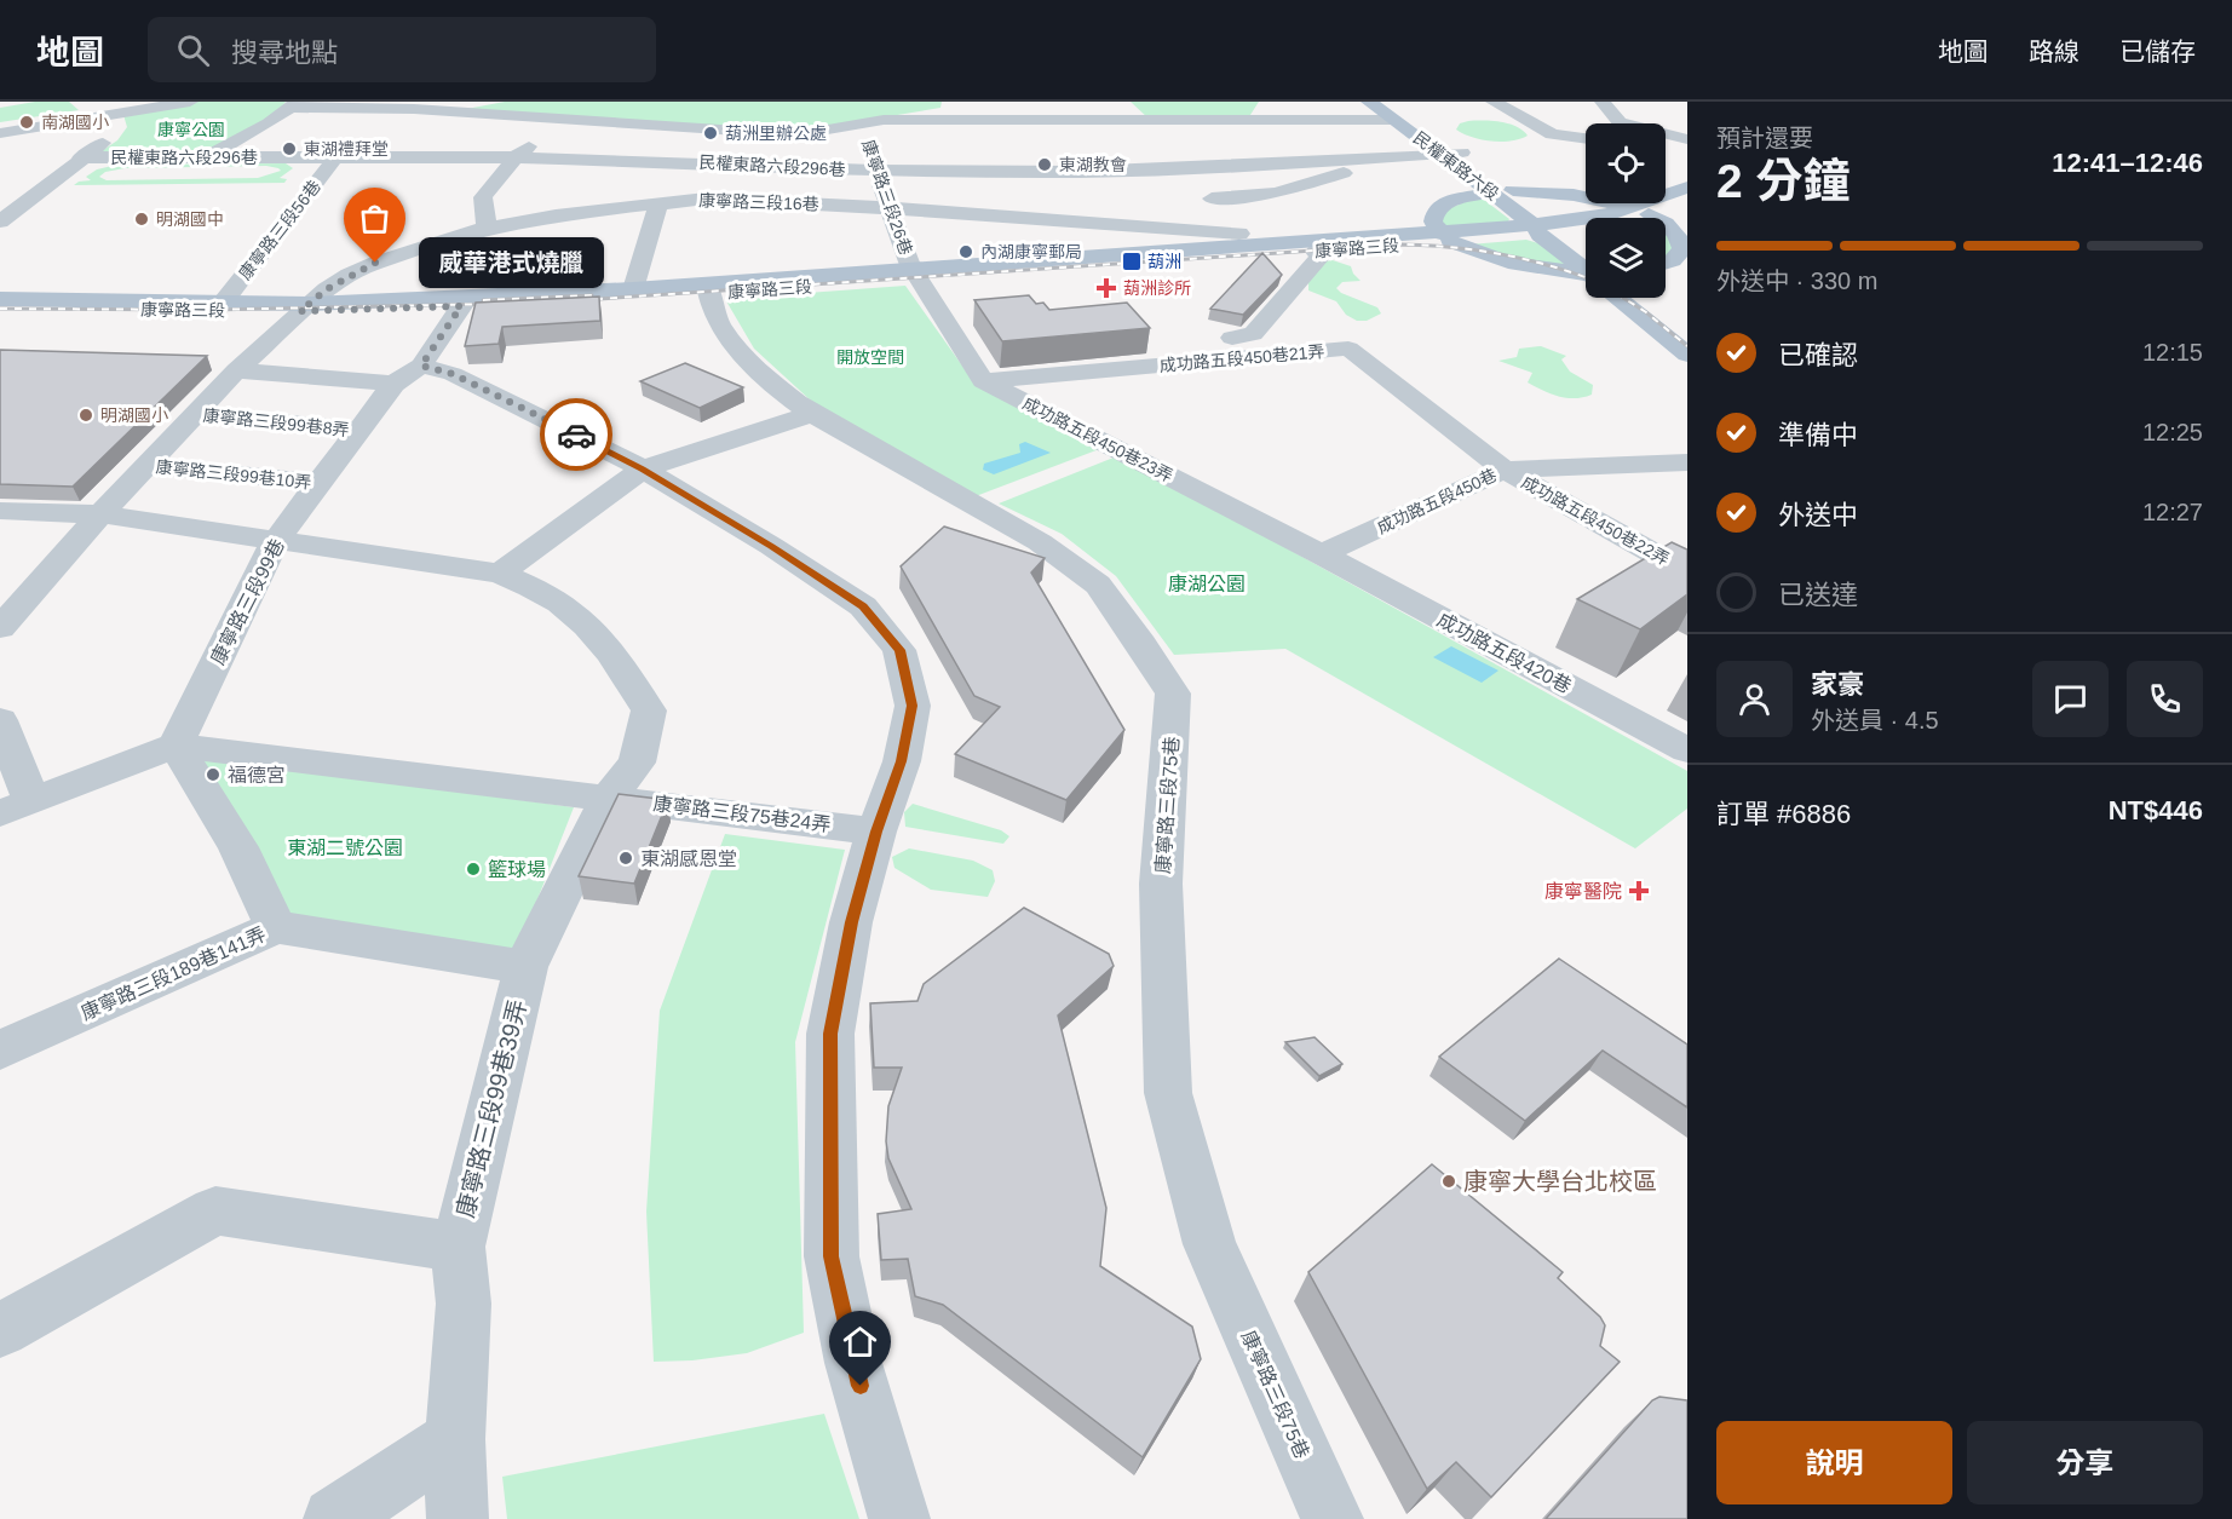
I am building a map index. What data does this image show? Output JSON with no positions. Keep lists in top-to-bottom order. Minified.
{"streets":{"main road":["民權東路六段","康寧路三段"],"street":["民權東路六段296巷","康寧路三段26巷","康寧路三段16巷","康寧路三段56巷","成功路五段450巷21弄","康寧路三段99巷8弄","成功路五段450巷23弄","康寧路三段99巷10弄","成功路五段450巷","成功路五段450巷22弄","康寧路三段99巷","成功路五段420巷","康寧路三段75巷","康寧路三段75巷24弄","康寧路三段189巷141弄","康寧路三段99巷39弄"]},"crossings":[["民權東路六段296巷","民權東路六段"],["民權東路六段296巷","康寧路三段26巷"],["民權東路六段296巷","康寧路三段56巷"],["民權東路六段","康寧路三段"],["康寧路三段26巷","康寧路三段16巷"],["康寧路三段26巷","康寧路三段"],["康寧路三段16巷","康寧路三段"],["康寧路三段16巷","康寧路三段99巷8弄"],["康寧路三段16巷","康寧路三段99巷10弄"],["康寧路三段16巷","康寧路三段99巷39弄"],["康寧路三段56巷","康寧路三段"],["康寧路三段","康寧路三段99巷"],["康寧路三段","康寧路三段75巷"],["成功路五段450巷21弄","成功路五段450巷23弄"],["成功路五段450巷21弄","成功路五段450巷"],["成功路五段450巷21弄","成功路五段450巷22弄"],["康寧路三段99巷8弄","康寧路三段99巷"],["成功路五段450巷23弄","成功路五段450巷"],["成功路五段450巷23弄","成功路五段420巷"],["康寧路三段99巷10弄","康寧路三段99巷"],["成功路五段450巷","成功路五段450巷22弄"],["成功路五段450巷","成功路五段420巷"],["康寧路三段99巷","康寧路三段99巷39弄"],["康寧路三段75巷24弄","康寧路三段99巷39弄"],["康寧路三段189巷141弄","康寧路三段99巷39弄"]],"parks":["康寧公園","開放空間","康湖公園","東湖二號公園"],"places":{"other":["南湖國小","葫洲里辦公處","東湖禮拜堂","東湖教會","明湖國中","內湖康寧郵局","威華港式燒臘","明湖國小","福德宮","東湖感恩堂","籃球場","康寧大學台北校區"],"transit":["葫洲"],"health":["葫洲診所","康寧醫院"]},"page":{"header":"地圖","search":"搜尋地點","nav":["地圖","路線","已儲存"],"heading":["2 分鐘","預計還要","12:41–12:46"],"panel":["家豪","外送員 · 4.5","訂單 #6886","NT$446"],"bar":"外送中 · 330 m","bubble":"威華港式燒臘","list":[["已確認","12:15"],["準備中","12:25"],["外送中","12:27"],"已送達"],"buttons":["說明","分享"]}}
